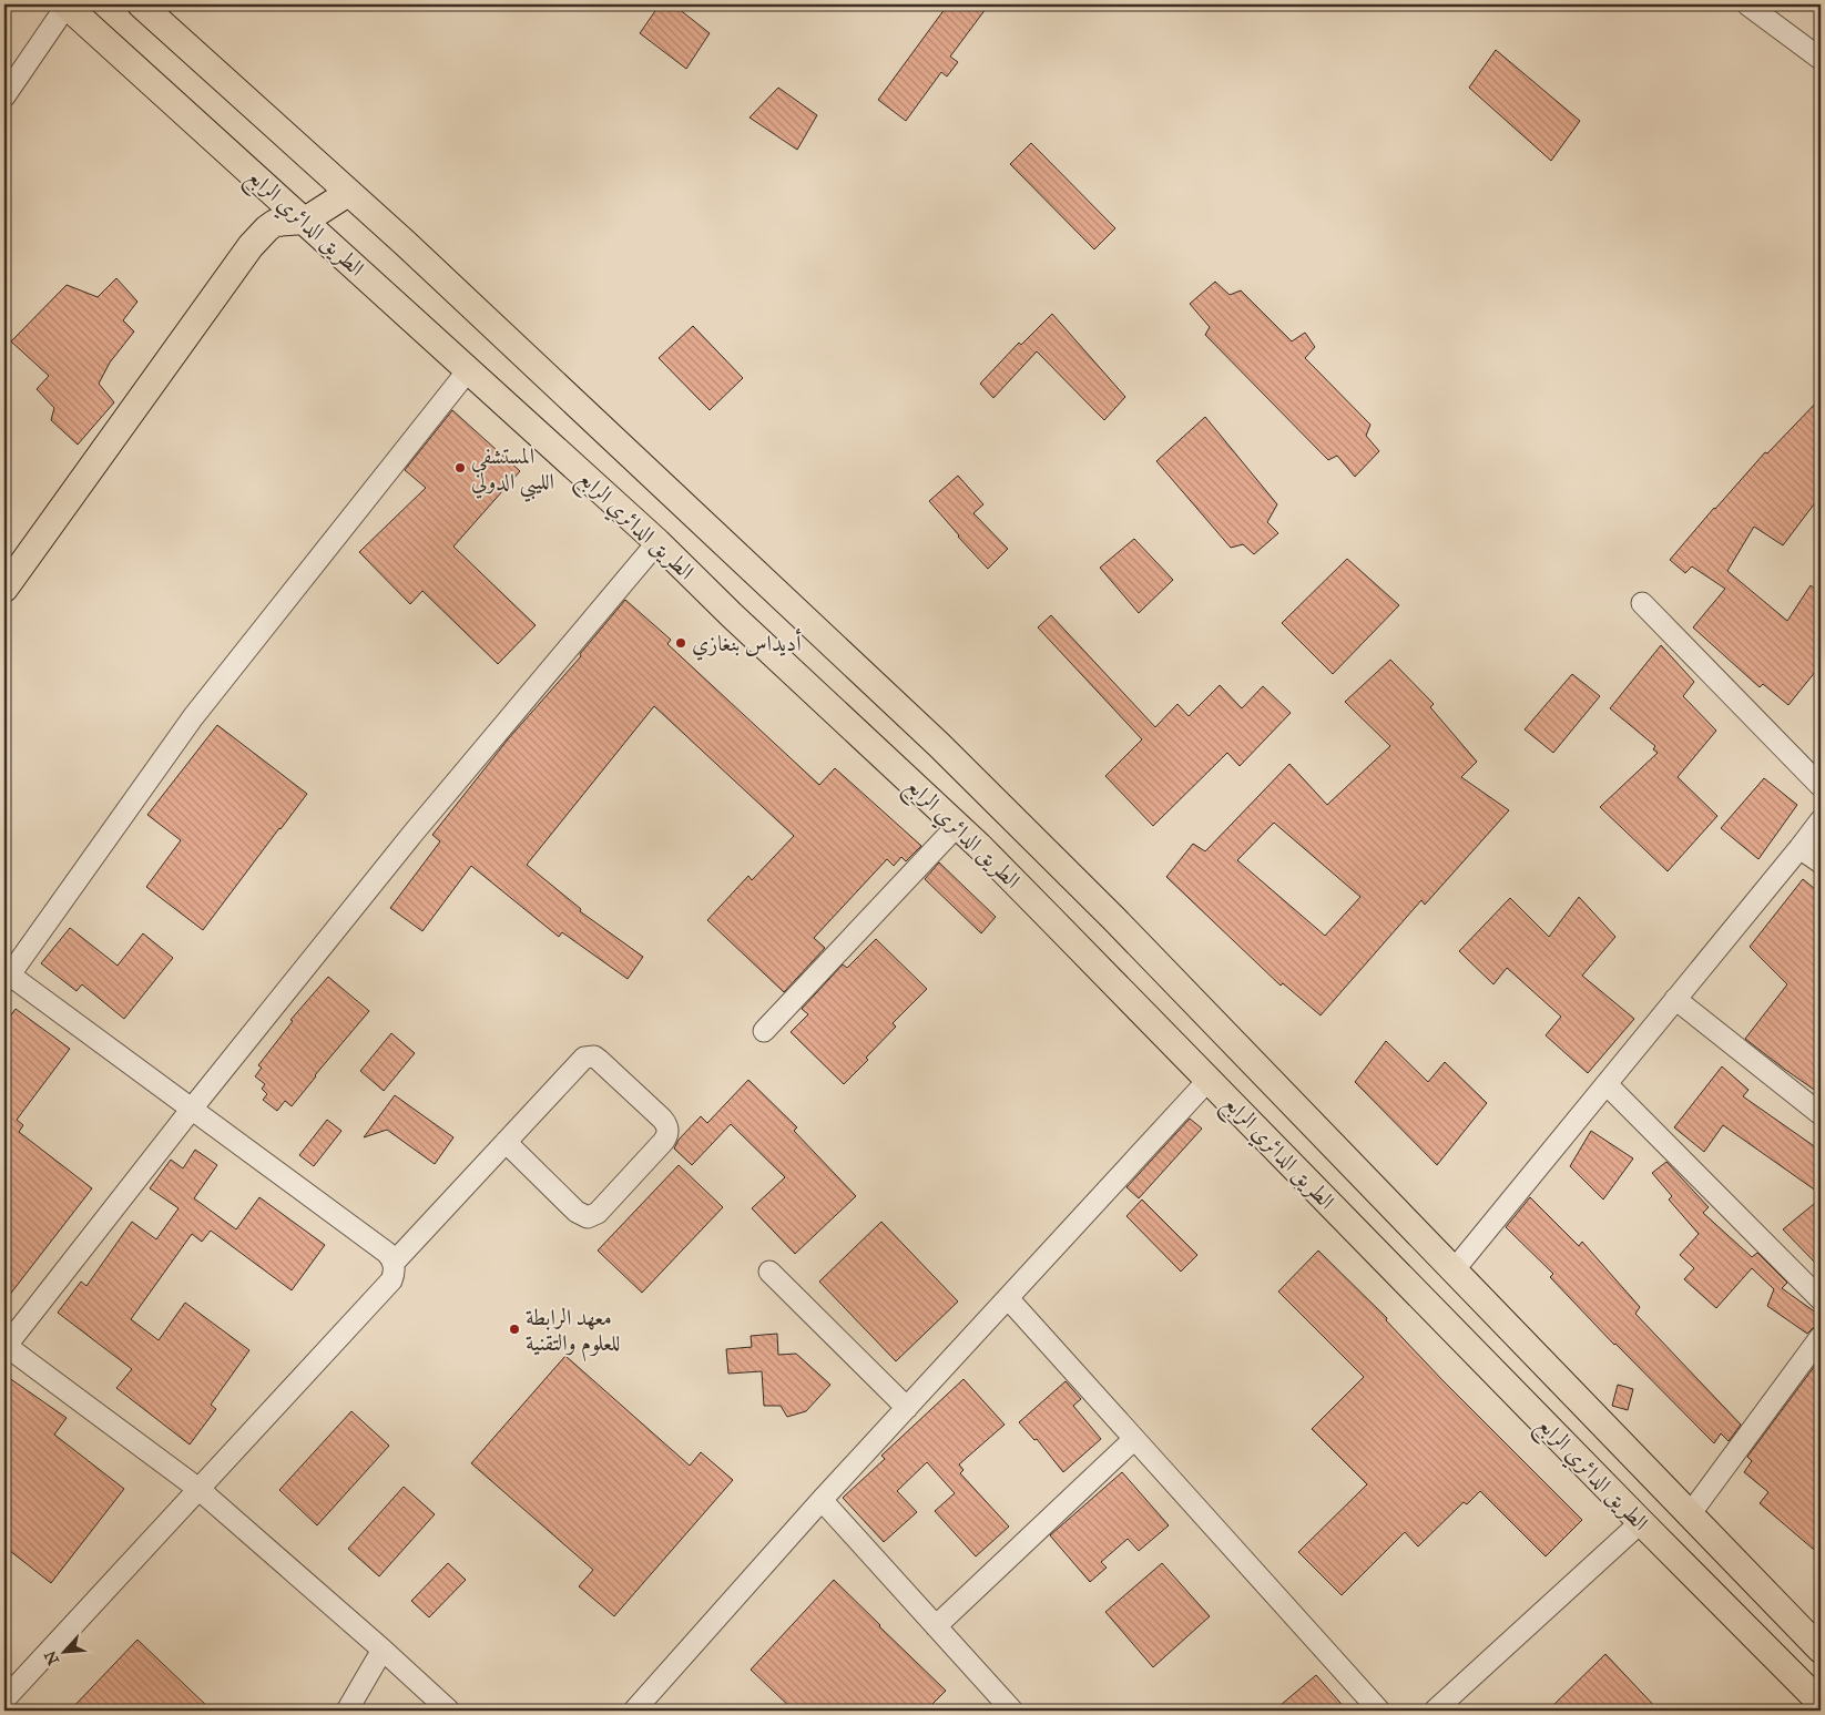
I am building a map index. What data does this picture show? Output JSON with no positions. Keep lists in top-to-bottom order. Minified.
{"streets":{"main road":["الطريق الدائري الرابع"]},"places":["المستشفي الليبي الدولي","أديداس بنغازي","معهد الرابطة للعلوم والتقنية"],"north":"bottom left"}
